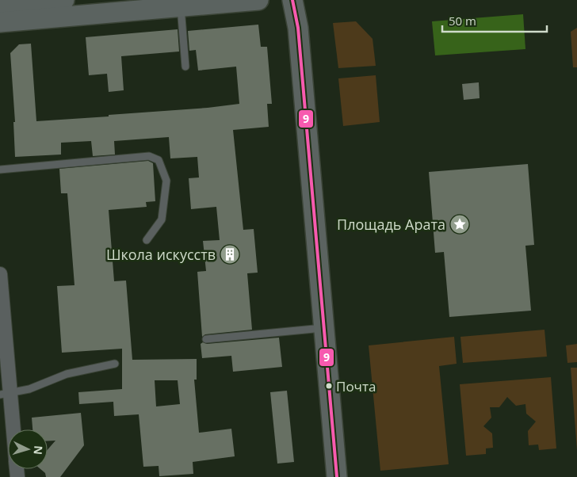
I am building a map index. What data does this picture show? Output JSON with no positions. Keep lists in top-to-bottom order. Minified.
{"places":{"place":["Площадь Арата"],"building":["Школа искусств"],"other":["Почта"]},"lines":["transit line 9"],"scale_bar":"50 m","north":"right"}
